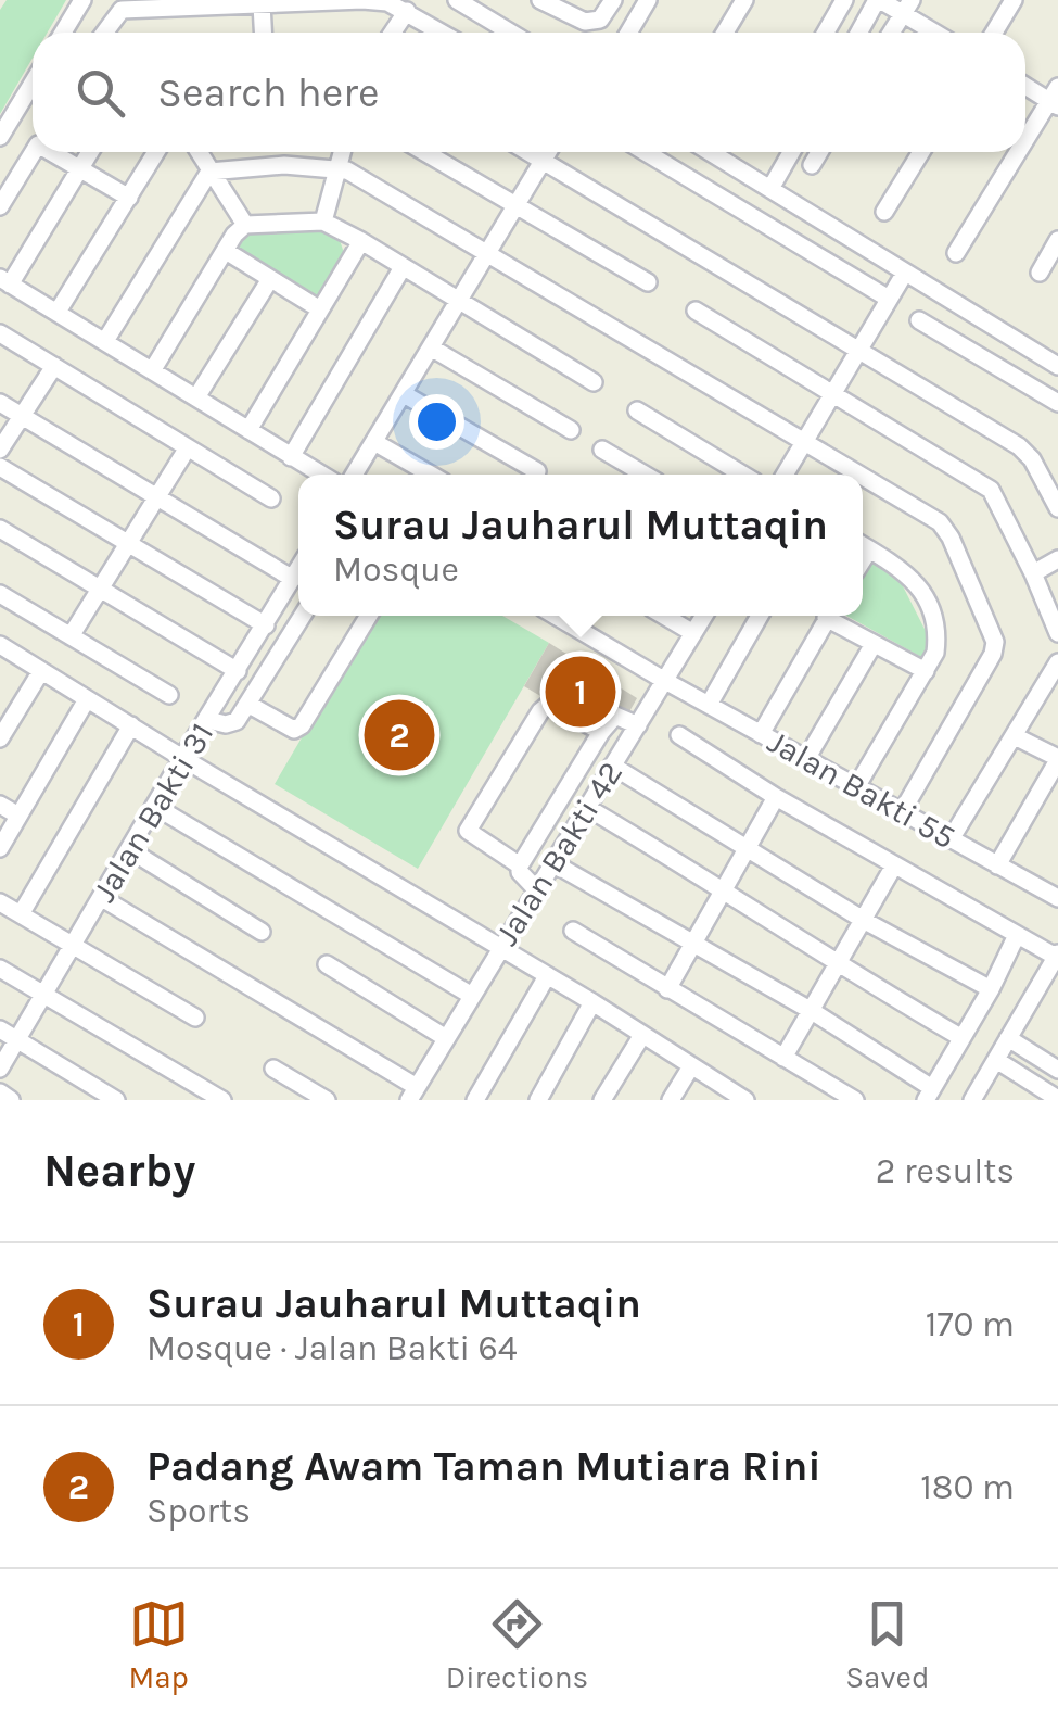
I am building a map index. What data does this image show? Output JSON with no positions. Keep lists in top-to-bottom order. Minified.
{"streets":{"street":["Jalan Bakti 55","Jalan Bakti 31","Jalan Bakti 42"]},"crossings":[["Jalan Bakti 55","Jalan Bakti 42"]],"page":{"search":"Search here","popup":["Surau Jauharul Muttaqin","Mosque"],"pins":["1","2"],"heading":["Nearby","2 results"],"list":[{"mark":"1","name":"Surau Jauharul Muttaqin","note":"Mosque · Jalan Bakti 64","value":"170 m"},{"mark":"2","name":"Padang Awam Taman Mutiara Rini","note":"Sports","value":"180 m"}],"nav":["Map","Directions","Saved"]}}
